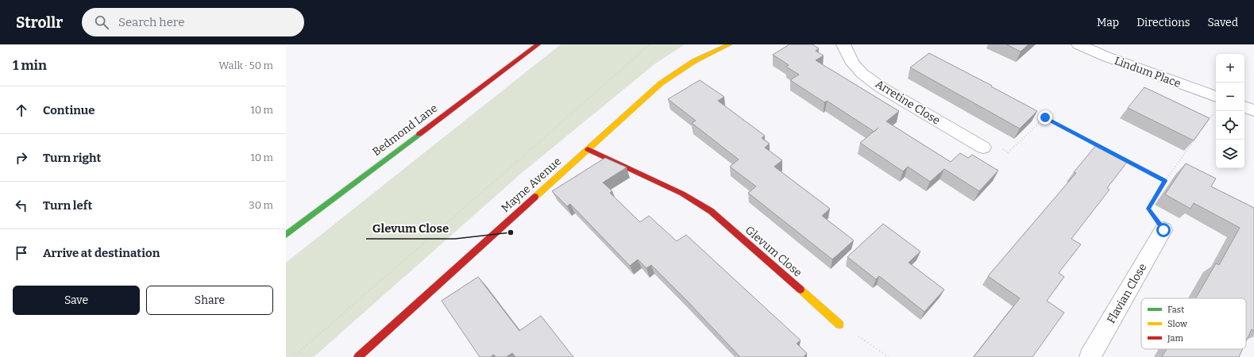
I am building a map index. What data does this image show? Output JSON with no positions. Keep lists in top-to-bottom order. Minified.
{"streets":{"street":["Lindum Place","Arretine Close","Bedmond Lane","Mayne Avenue","Glevum Close","Flavian Close"]},"crossings":[["Mayne Avenue","Glevum Close"]],"places":["Glevum Close"],"legend":["Fast","Slow","Jam"],"page":{"header":"Strollr","search":"Search here","nav":["Map","Directions","Saved"],"heading":["1 min","Walk · 50 m"],"map_buttons":["+","−"],"list":[["Continue","10 m"],["Turn right","10 m"],["Turn left","30 m"],"Arrive at destination"],"buttons":["Save","Share"]}}
